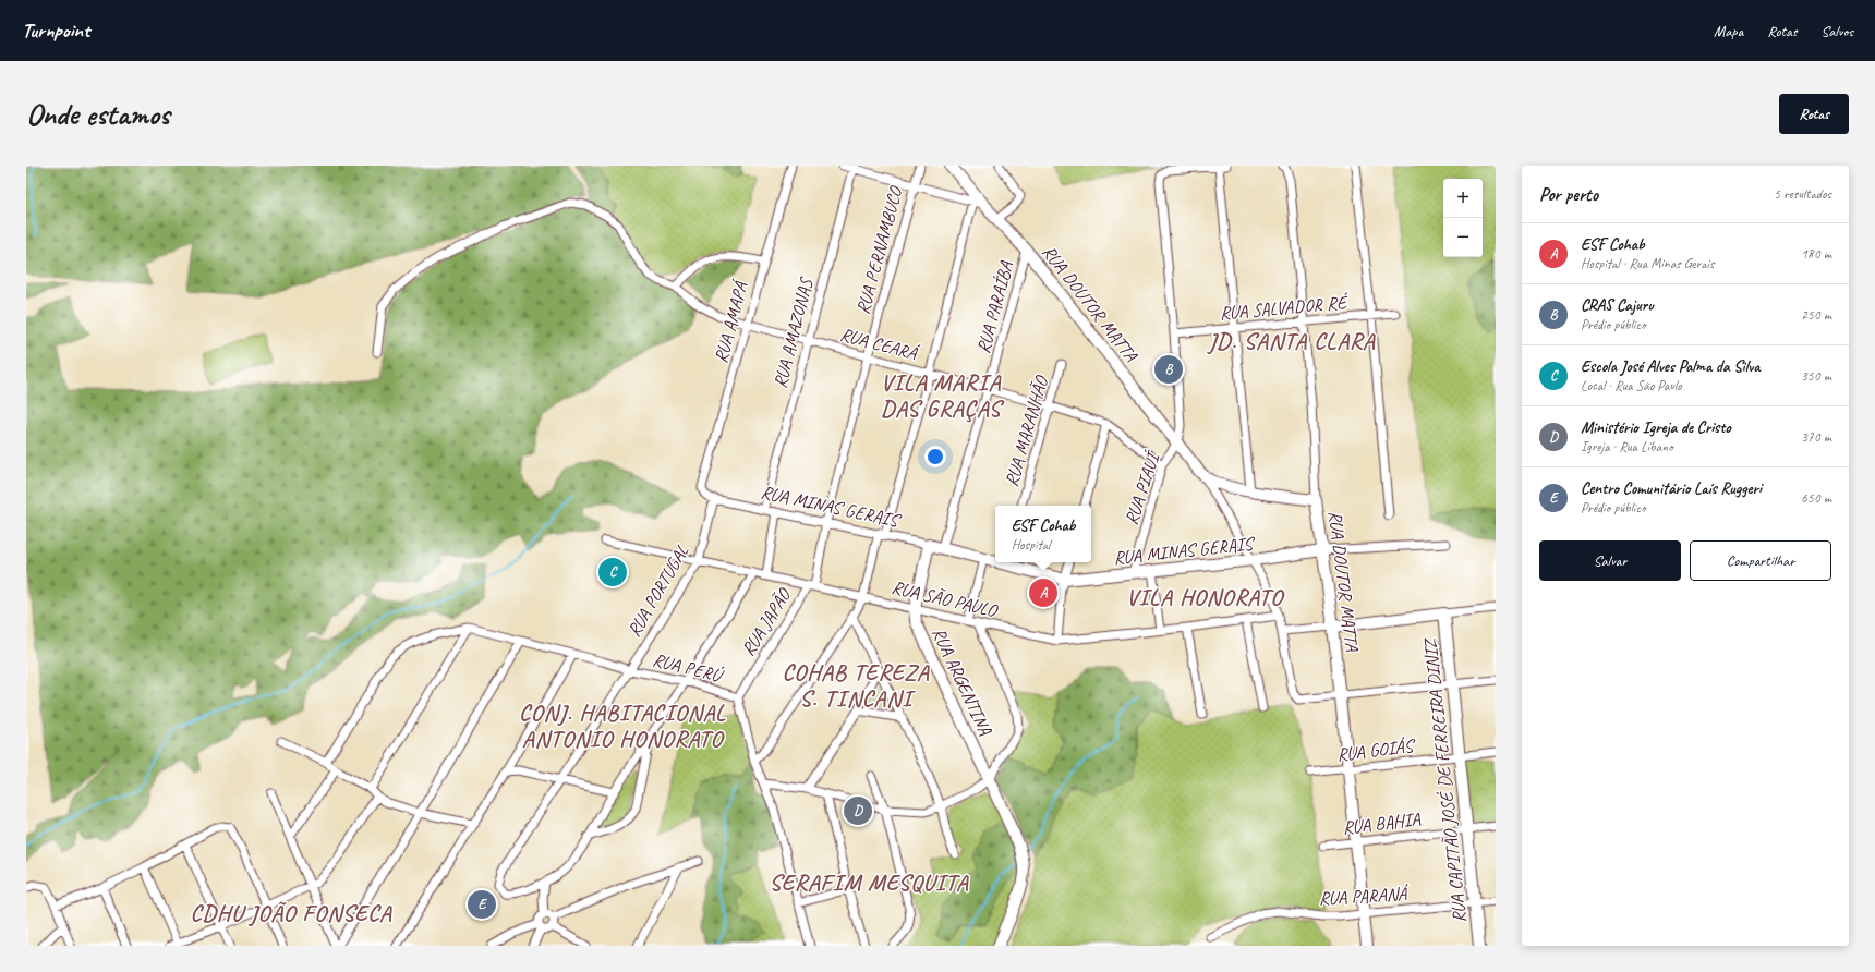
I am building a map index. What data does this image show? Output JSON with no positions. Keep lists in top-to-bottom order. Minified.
{"streets":{"street":["RUA PERNAMBUCO","RUA DOUTOR MATTA","RUA PARAÍBA","RUA SALVADOR RÉ","RUA AMAPÁ","RUA AMAZONAS","RUA CEARÁ","RUA MARANHÃO","RUA PIAUÍ","RUA MINAS GERAIS","RUA PORTUGAL","RUA SÃO PAULO","RUA JAPÃO","RUA PERÚ","RUA ARGENTINA","RUA GOIÁS","RUA CAPITÃO JOSÉ DE FERREIRA DINIZ","RUA BAHIA","RUA PARANÁ"]},"crossings":[["RUA PERNAMBUCO","RUA CEARÁ"],["RUA PERNAMBUCO","RUA MINAS GERAIS"],["RUA PERNAMBUCO","RUA JAPÃO"],["RUA DOUTOR MATTA","RUA PARAÍBA"],["RUA DOUTOR MATTA","RUA PIAUÍ"],["RUA DOUTOR MATTA","RUA MINAS GERAIS"],["RUA DOUTOR MATTA","RUA GOIÁS"],["RUA DOUTOR MATTA","RUA BAHIA"],["RUA DOUTOR MATTA","RUA PARANÁ"],["RUA PARAÍBA","RUA CEARÁ"],["RUA PARAÍBA","RUA MINAS GERAIS"],["RUA AMAPÁ","RUA CEARÁ"],["RUA AMAPÁ","RUA MINAS GERAIS"],["RUA AMAPÁ","RUA PORTUGAL"],["RUA AMAZONAS","RUA CEARÁ"],["RUA AMAZONAS","RUA MINAS GERAIS"],["RUA CEARÁ","RUA MARANHÃO"],["RUA CEARÁ","RUA PIAUÍ"],["RUA PIAUÍ","RUA MINAS GERAIS"],["RUA MINAS GERAIS","RUA PORTUGAL"],["RUA MINAS GERAIS","RUA JAPÃO"],["RUA MINAS GERAIS","RUA ARGENTINA"],["RUA PORTUGAL","RUA SÃO PAULO"],["RUA PORTUGAL","RUA PERÚ"],["RUA SÃO PAULO","RUA JAPÃO"],["RUA SÃO PAULO","RUA ARGENTINA"],["RUA JAPÃO","RUA PERÚ"],["RUA GOIÁS","RUA CAPITÃO JOSÉ DE FERREIRA DINIZ"],["RUA CAPITÃO JOSÉ DE FERREIRA DINIZ","RUA BAHIA"],["RUA CAPITÃO JOSÉ DE FERREIRA DINIZ","RUA PARANÁ"]],"districts":["JD. SANTA CLARA","VILA MARIA DAS GRAÇAS","VILA HONORATO","COHAB TEREZA S. TINCANI","CONJ. HABITACIONAL ANTONIO HONORATO","SERAFIM MESQUITA","CDHU JOÃO FONSECA"],"page":{"header":"Turnpoint","nav":["Mapa","Rotas","Salvos"],"buttons":["Rotas",["Salvar","Compartilhar"]],"title":"Onde estamos","heading":["Por perto","5 resultados"],"map_buttons":["+","−"],"list":[{"mark":"A","name":"ESF Cohab","note":"Hospital · Rua Minas Gerais","value":"180 m"},{"mark":"B","name":"CRAS Cajuru","note":"Prédio público","value":"250 m"},{"mark":"C","name":"Escola José Alves Palma da Silva","note":"Local · Rua São Paulo","value":"350 m"},{"mark":"D","name":"Ministério Igreja de Cristo","note":"Igreja · Rua Líbano","value":"370 m"},{"mark":"E","name":"Centro Comunitário Laís Ruggeri","note":"Prédio público","value":"650 m"}],"pins":["B","C","A","D","E"],"popup":["ESF Cohab","Hospital"]}}
